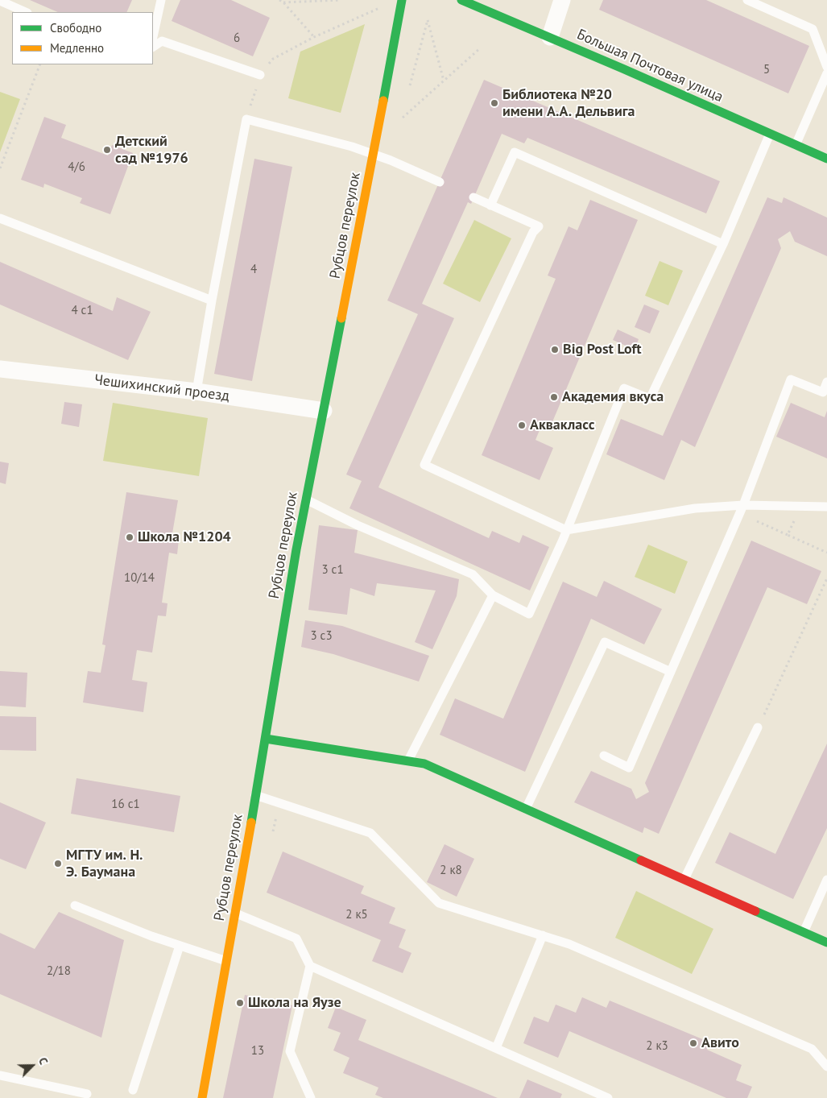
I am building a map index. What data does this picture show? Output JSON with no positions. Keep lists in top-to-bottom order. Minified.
{"streets":{"street":["Большая Почтовая улица","Рубцов переулок","Чешихинский проезд"]},"crossings":[["Рубцов переулок","Чешихинский проезд"]],"places":["Библиотека №20 имени А.А. Дельвига","Детский сад №1976","Big Post Loft","Академия вкуса","Аквакласс","Школа №1204","МГТУ им. Н. Э. Баумана","Школа на Яузе","Авито"],"house_numbers":["6","5","4/6","4","4 с1","3 с1","10/14","3 с3","16 с1","2 к8","2 к5","2/18","2 к3","13"],"legend":["Свободно","Медленно"],"north":"top right"}
